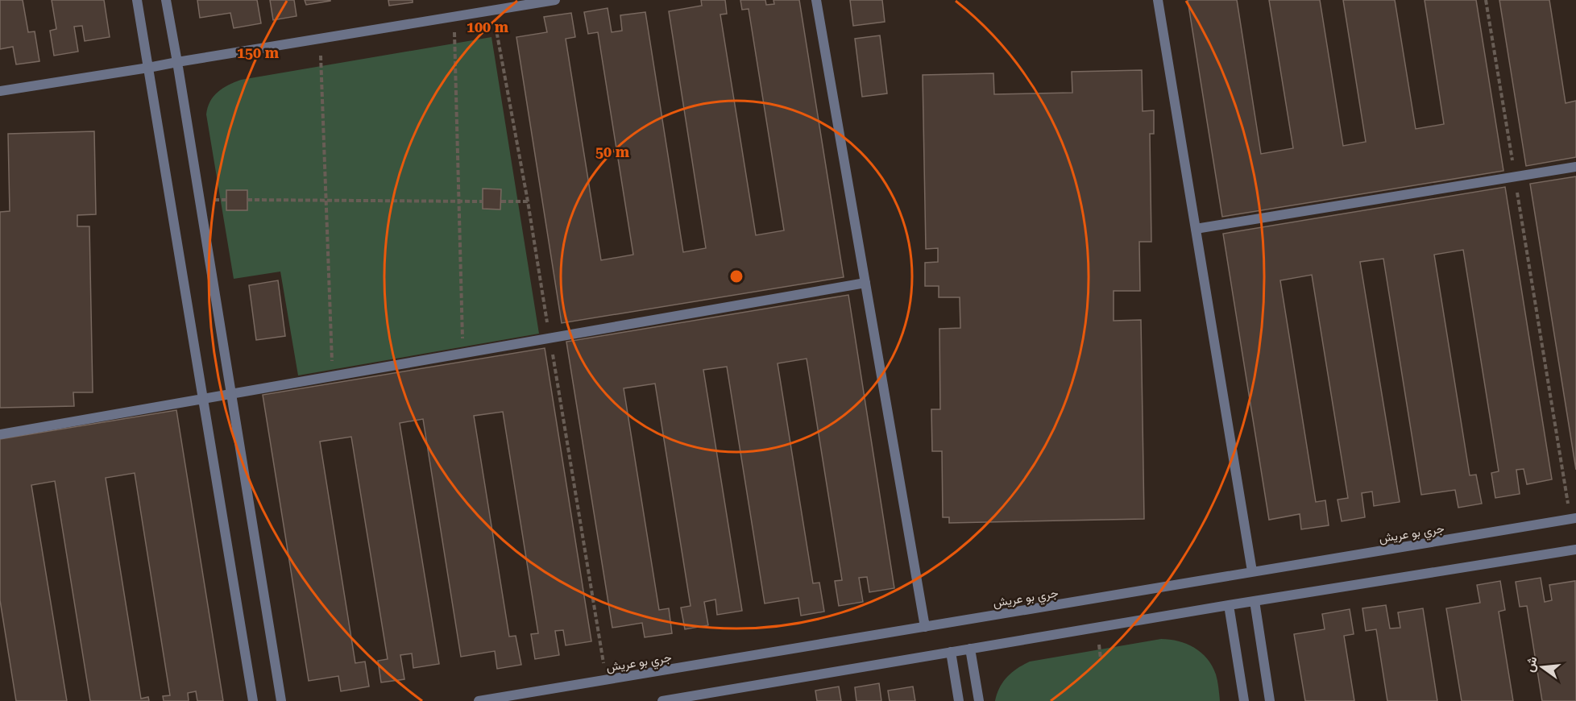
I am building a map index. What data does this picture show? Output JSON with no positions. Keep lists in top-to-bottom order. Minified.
{"streets":{"street":["جري بو عريش"]},"north":"left","rings":["100 m","150 m","50 m"]}
